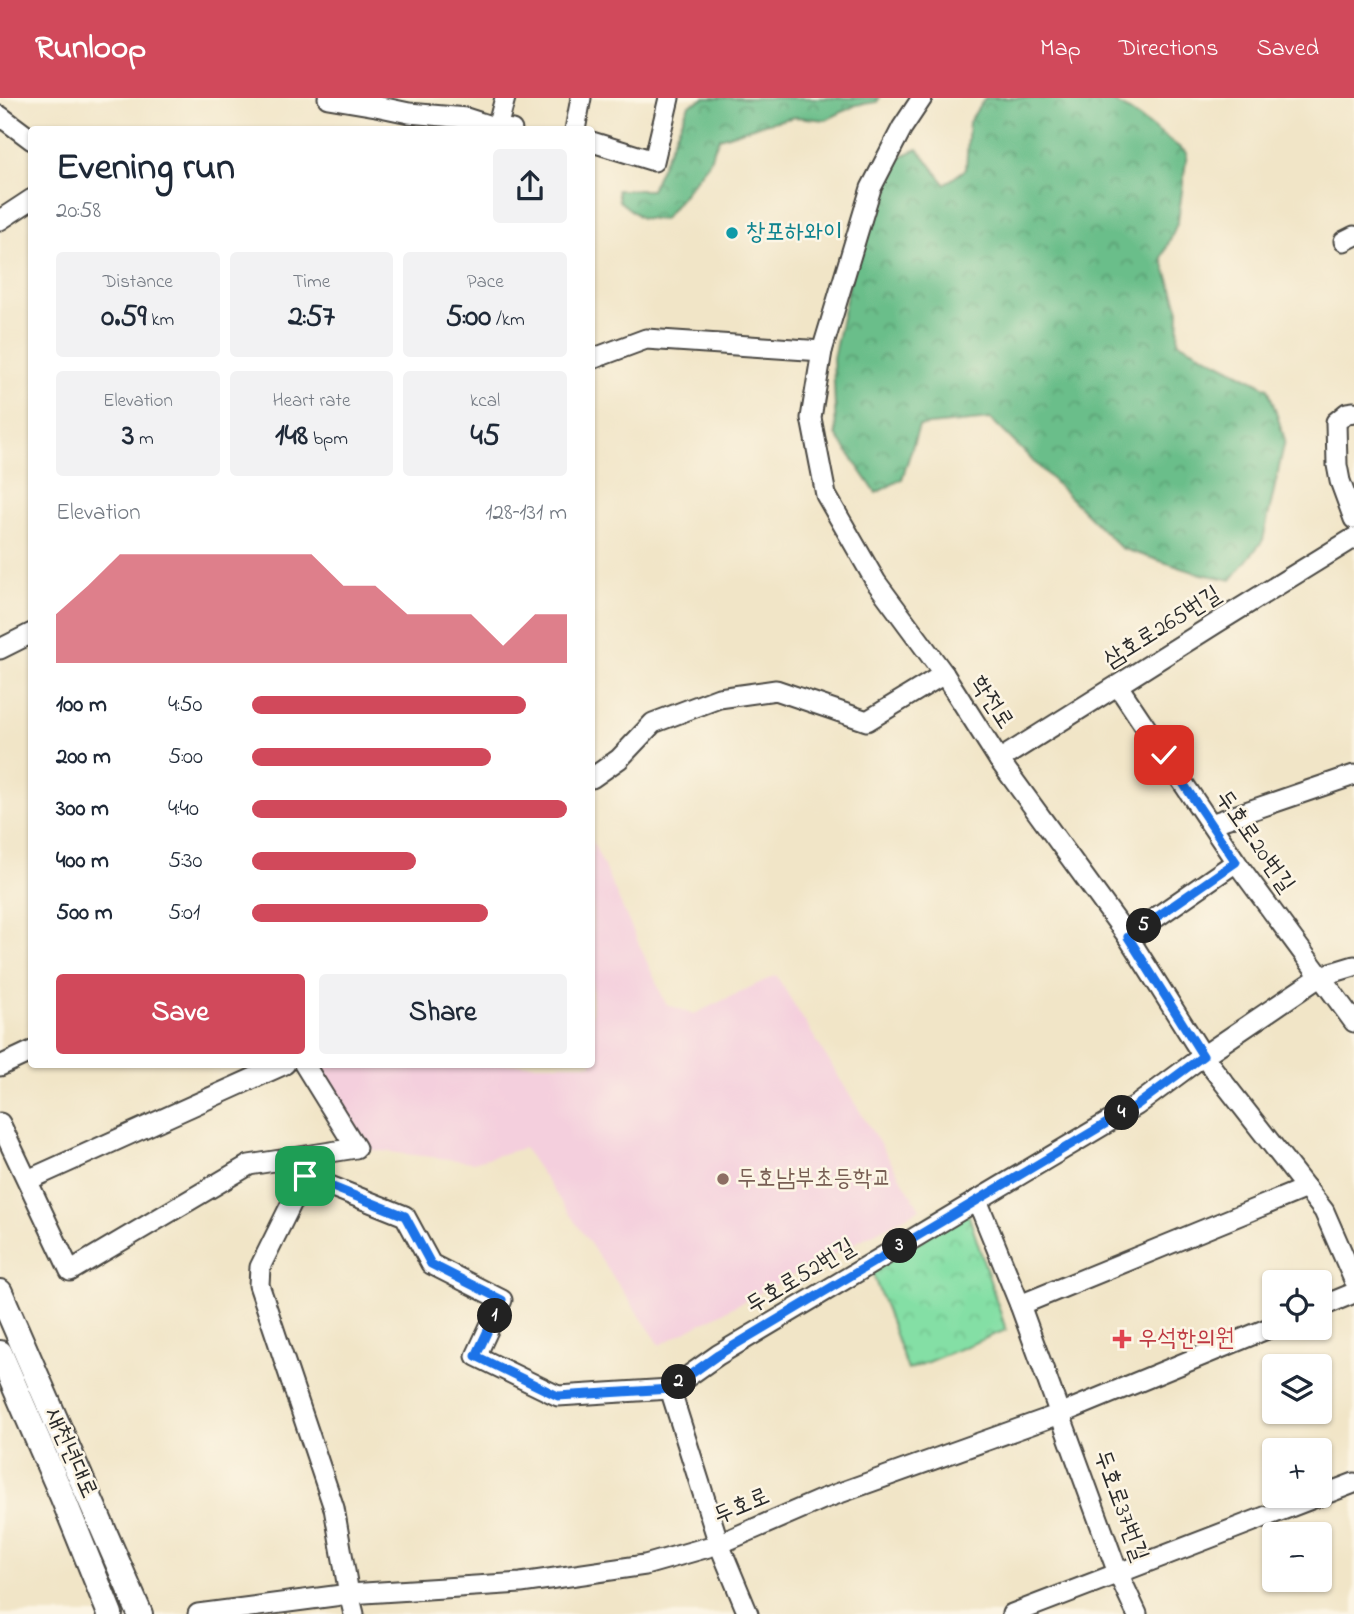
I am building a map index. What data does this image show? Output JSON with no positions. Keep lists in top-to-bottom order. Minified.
{"streets":{"main road":["새천년대로"],"street":["삼호로265번길","학전로","두호로20번길","두호로52번길","두호로37번길","두호로"]},"crossings":[["삼호로265번길","학전로"],["삼호로265번길","두호로20번길"],["학전로","두호로52번길"],["두호로20번길","두호로52번길"],["두호로52번길","두호로37번길"],["두호로37번길","두호로"]],"places":{"other":["창포하와이","두호남부초등학교"],"health":["우석한의원"]},"page":{"header":"Runloop","nav":["Map","Directions","Saved"],"heading":["Evening run","20:58"],"stats":[["Distance","0.59 km"],["Time","2:57"],["Pace","5:00 /km"],["Elevation","3 m"],["Heart rate","148 bpm"],["kcal","45"]],"chart":["Elevation","128–131 m"],"list":[{"name":"100 m","note":"4:50"},{"name":"200 m","note":"5:00"},{"name":"300 m","note":"4:40"},{"name":"400 m","note":"5:30"},{"name":"500 m","note":"5:01"}],"pins":["5","4","3","1","2"],"buttons":["Save","Share"],"map_buttons":["+","−"]}}
